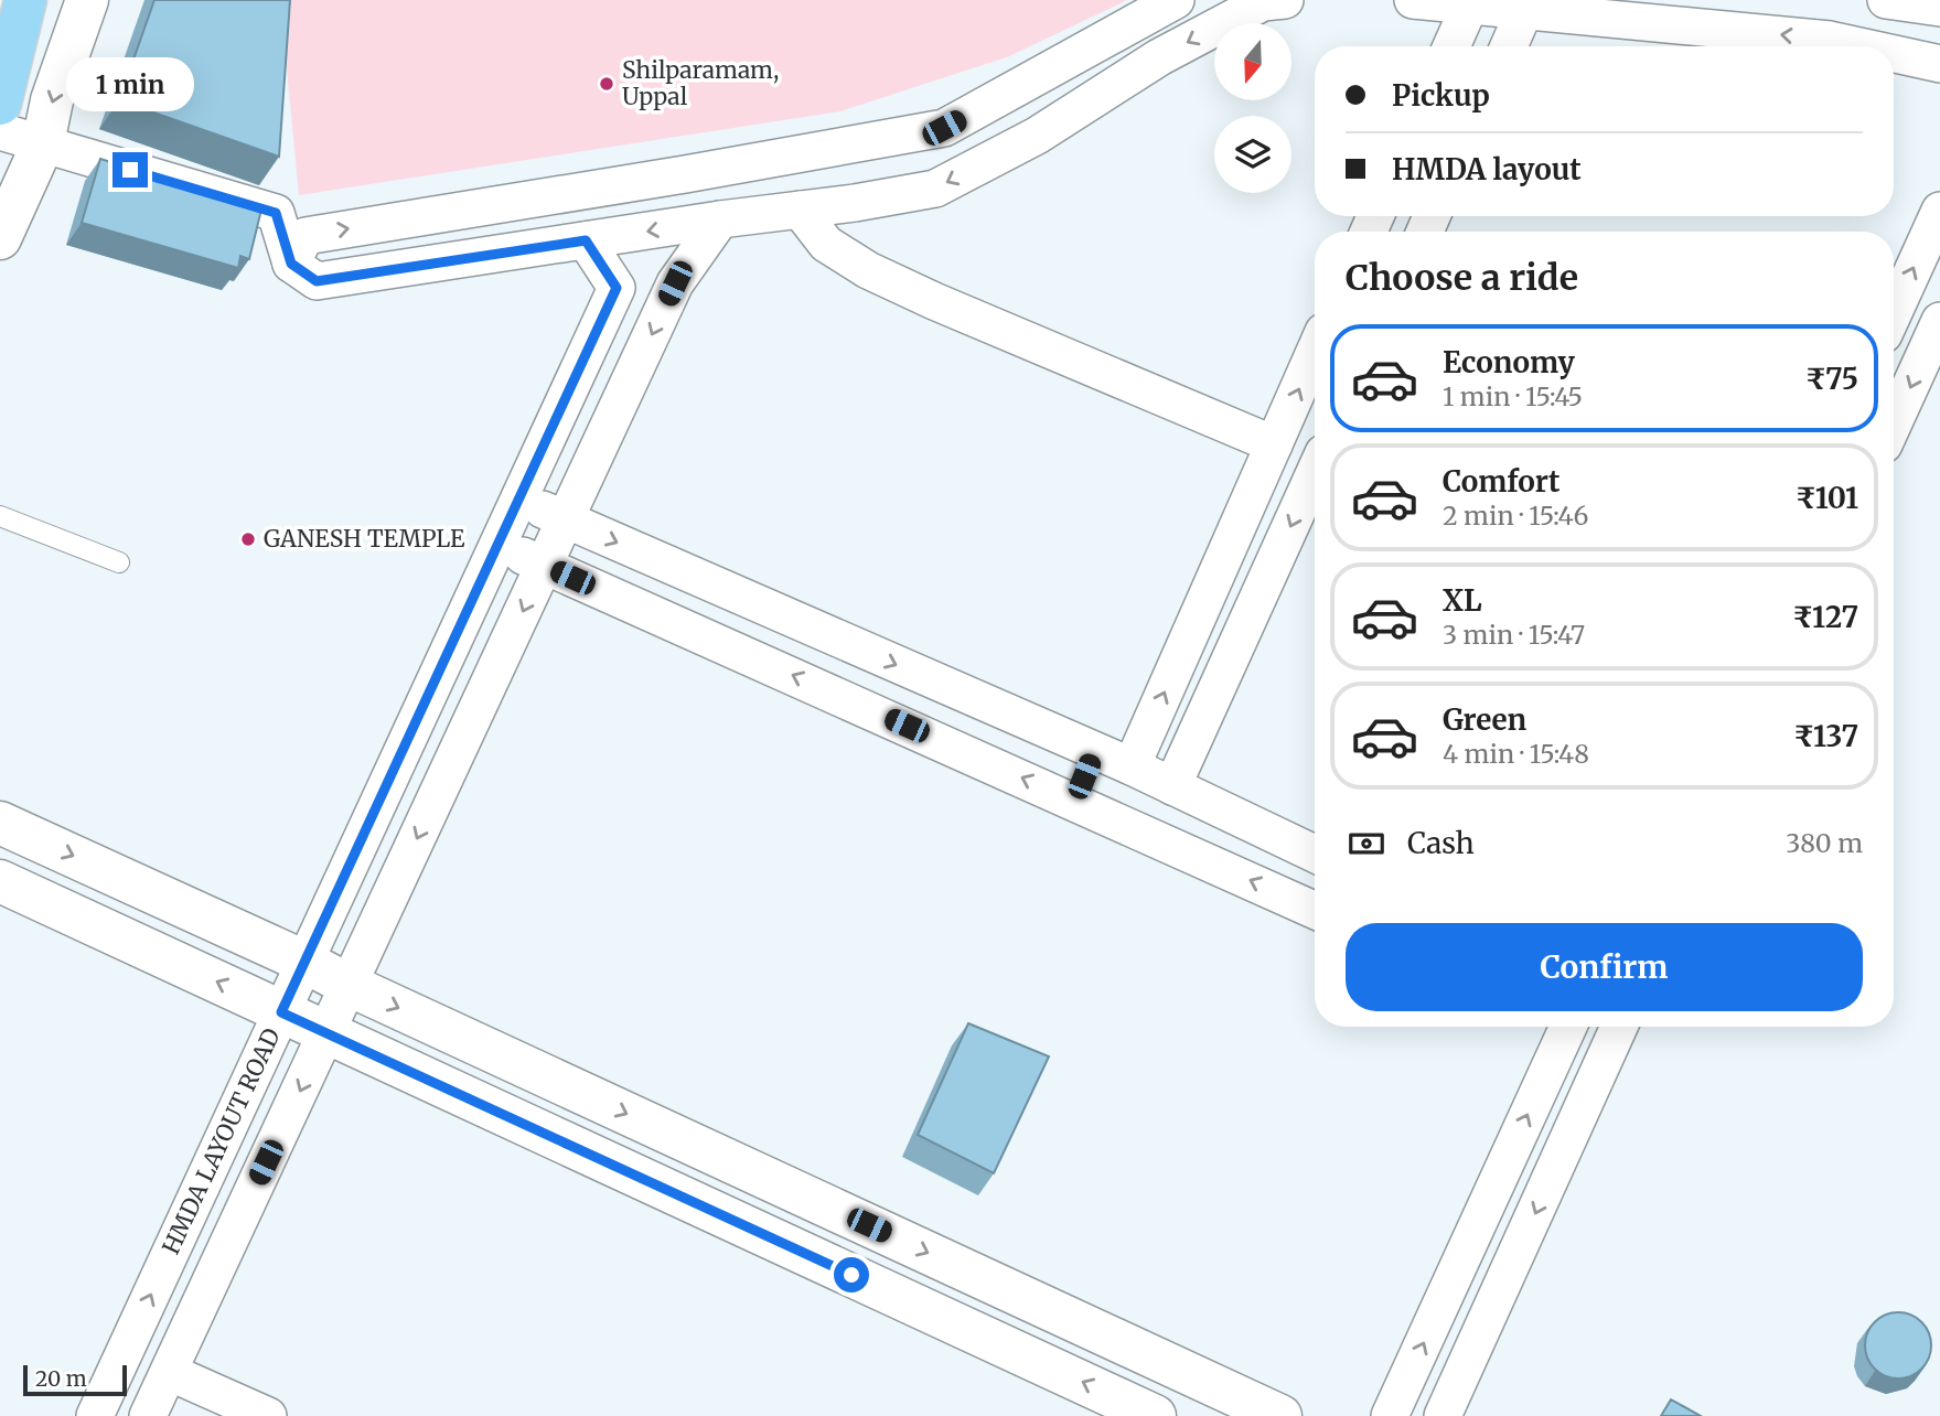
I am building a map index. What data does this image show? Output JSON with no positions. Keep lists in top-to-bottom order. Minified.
{"streets":{"street":["HMDA LAYOUT ROAD"]},"places":["Shilparamam, Uppal","GANESH TEMPLE"],"scale_bar":"20 m","north":"bottom","page":{"banner":["Pickup","HMDA layout"],"bubble":"1 min","heading":"Choose a ride","list":[{"name":"Economy","note":"1 min · 15:45","value":"₹75"},{"name":"Comfort","note":"2 min · 15:46","value":"₹101"},{"name":"XL","note":"3 min · 15:47","value":"₹127"},{"name":"Green","note":"4 min · 15:48","value":"₹137"}],"pay":["Cash","380 m"],"buttons":"Confirm","scale":"20 m"}}
